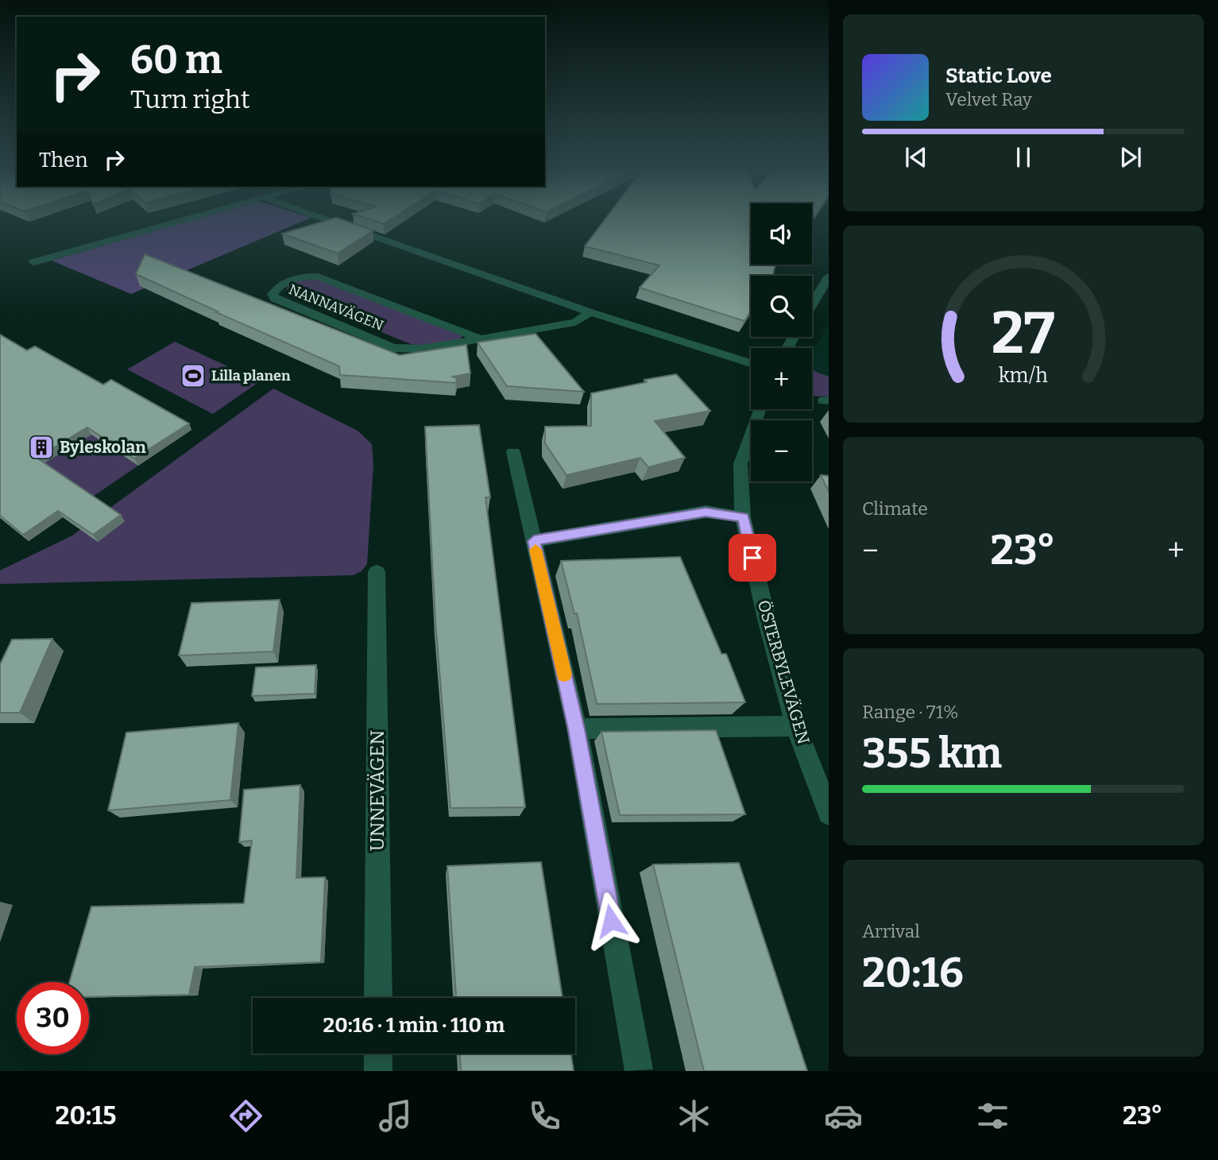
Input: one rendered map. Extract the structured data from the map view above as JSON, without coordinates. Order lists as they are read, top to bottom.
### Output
{
  "streets": {
    "street": ["NANNAVÄGEN", "ÖSTERBYLEVÄGEN", "UNNEVÄGEN"]
  },
  "places": {
    "sports": ["Lilla planen"],
    "building": ["Byleskolan"]
  },
  "page": {
    "turn": ["60 m", "Turn right"],
    "song": ["Static Love", "Velvet Ray"],
    "then": "Then",
    "map_buttons": ["+", "−"],
    "tile": [
      "Climate",
      ["Range · 71%", "355 km"],
      ["Arrival", "20:16"]
    ],
    "heat": ["−", "23°", "+"],
    "limit": "30",
    "trip": "20:16 · 1 min · 110 m",
    "tabs": ["20:15", "23°"],
    "gauge": ["27", "km/h"]
  }
}
